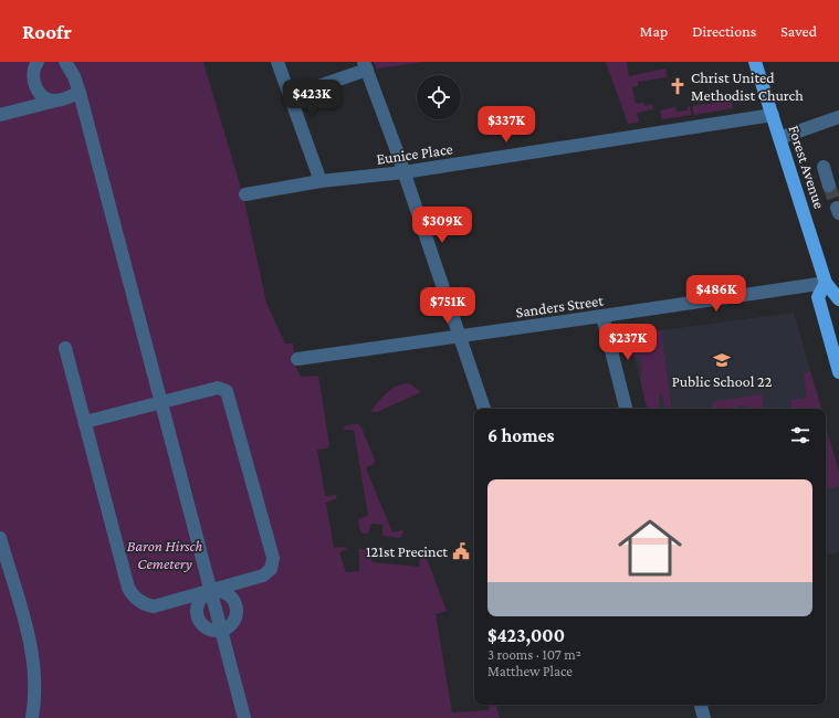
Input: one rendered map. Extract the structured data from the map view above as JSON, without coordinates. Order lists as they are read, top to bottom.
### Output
{
  "streets": {
    "main road": ["Forest Avenue"],
    "street": ["Eunice Place", "Sanders Street"]
  },
  "crossings": [
    ["Eunice Place", "Forest Avenue"],
    ["Forest Avenue", "Sanders Street"]
  ],
  "parks": ["Baron Hirsch Cemetery"],
  "places": {
    "church": ["Christ United Methodist Church"],
    "school or university": ["Public School 22"],
    "public building": ["121st Precinct"]
  },
  "page": {
    "header": "Roofr",
    "nav": ["Map", "Directions", "Saved"],
    "price": [
      "$423K",
      "$337K",
      "$309K",
      "$486K",
      "$751K",
      "$237K"
    ],
    "heading": "6 homes",
    "list": [
      {
        "name": "$423,000",
        "note": "3 rooms · 107 m² · Matthew Place"
      }
    ]
  }
}
